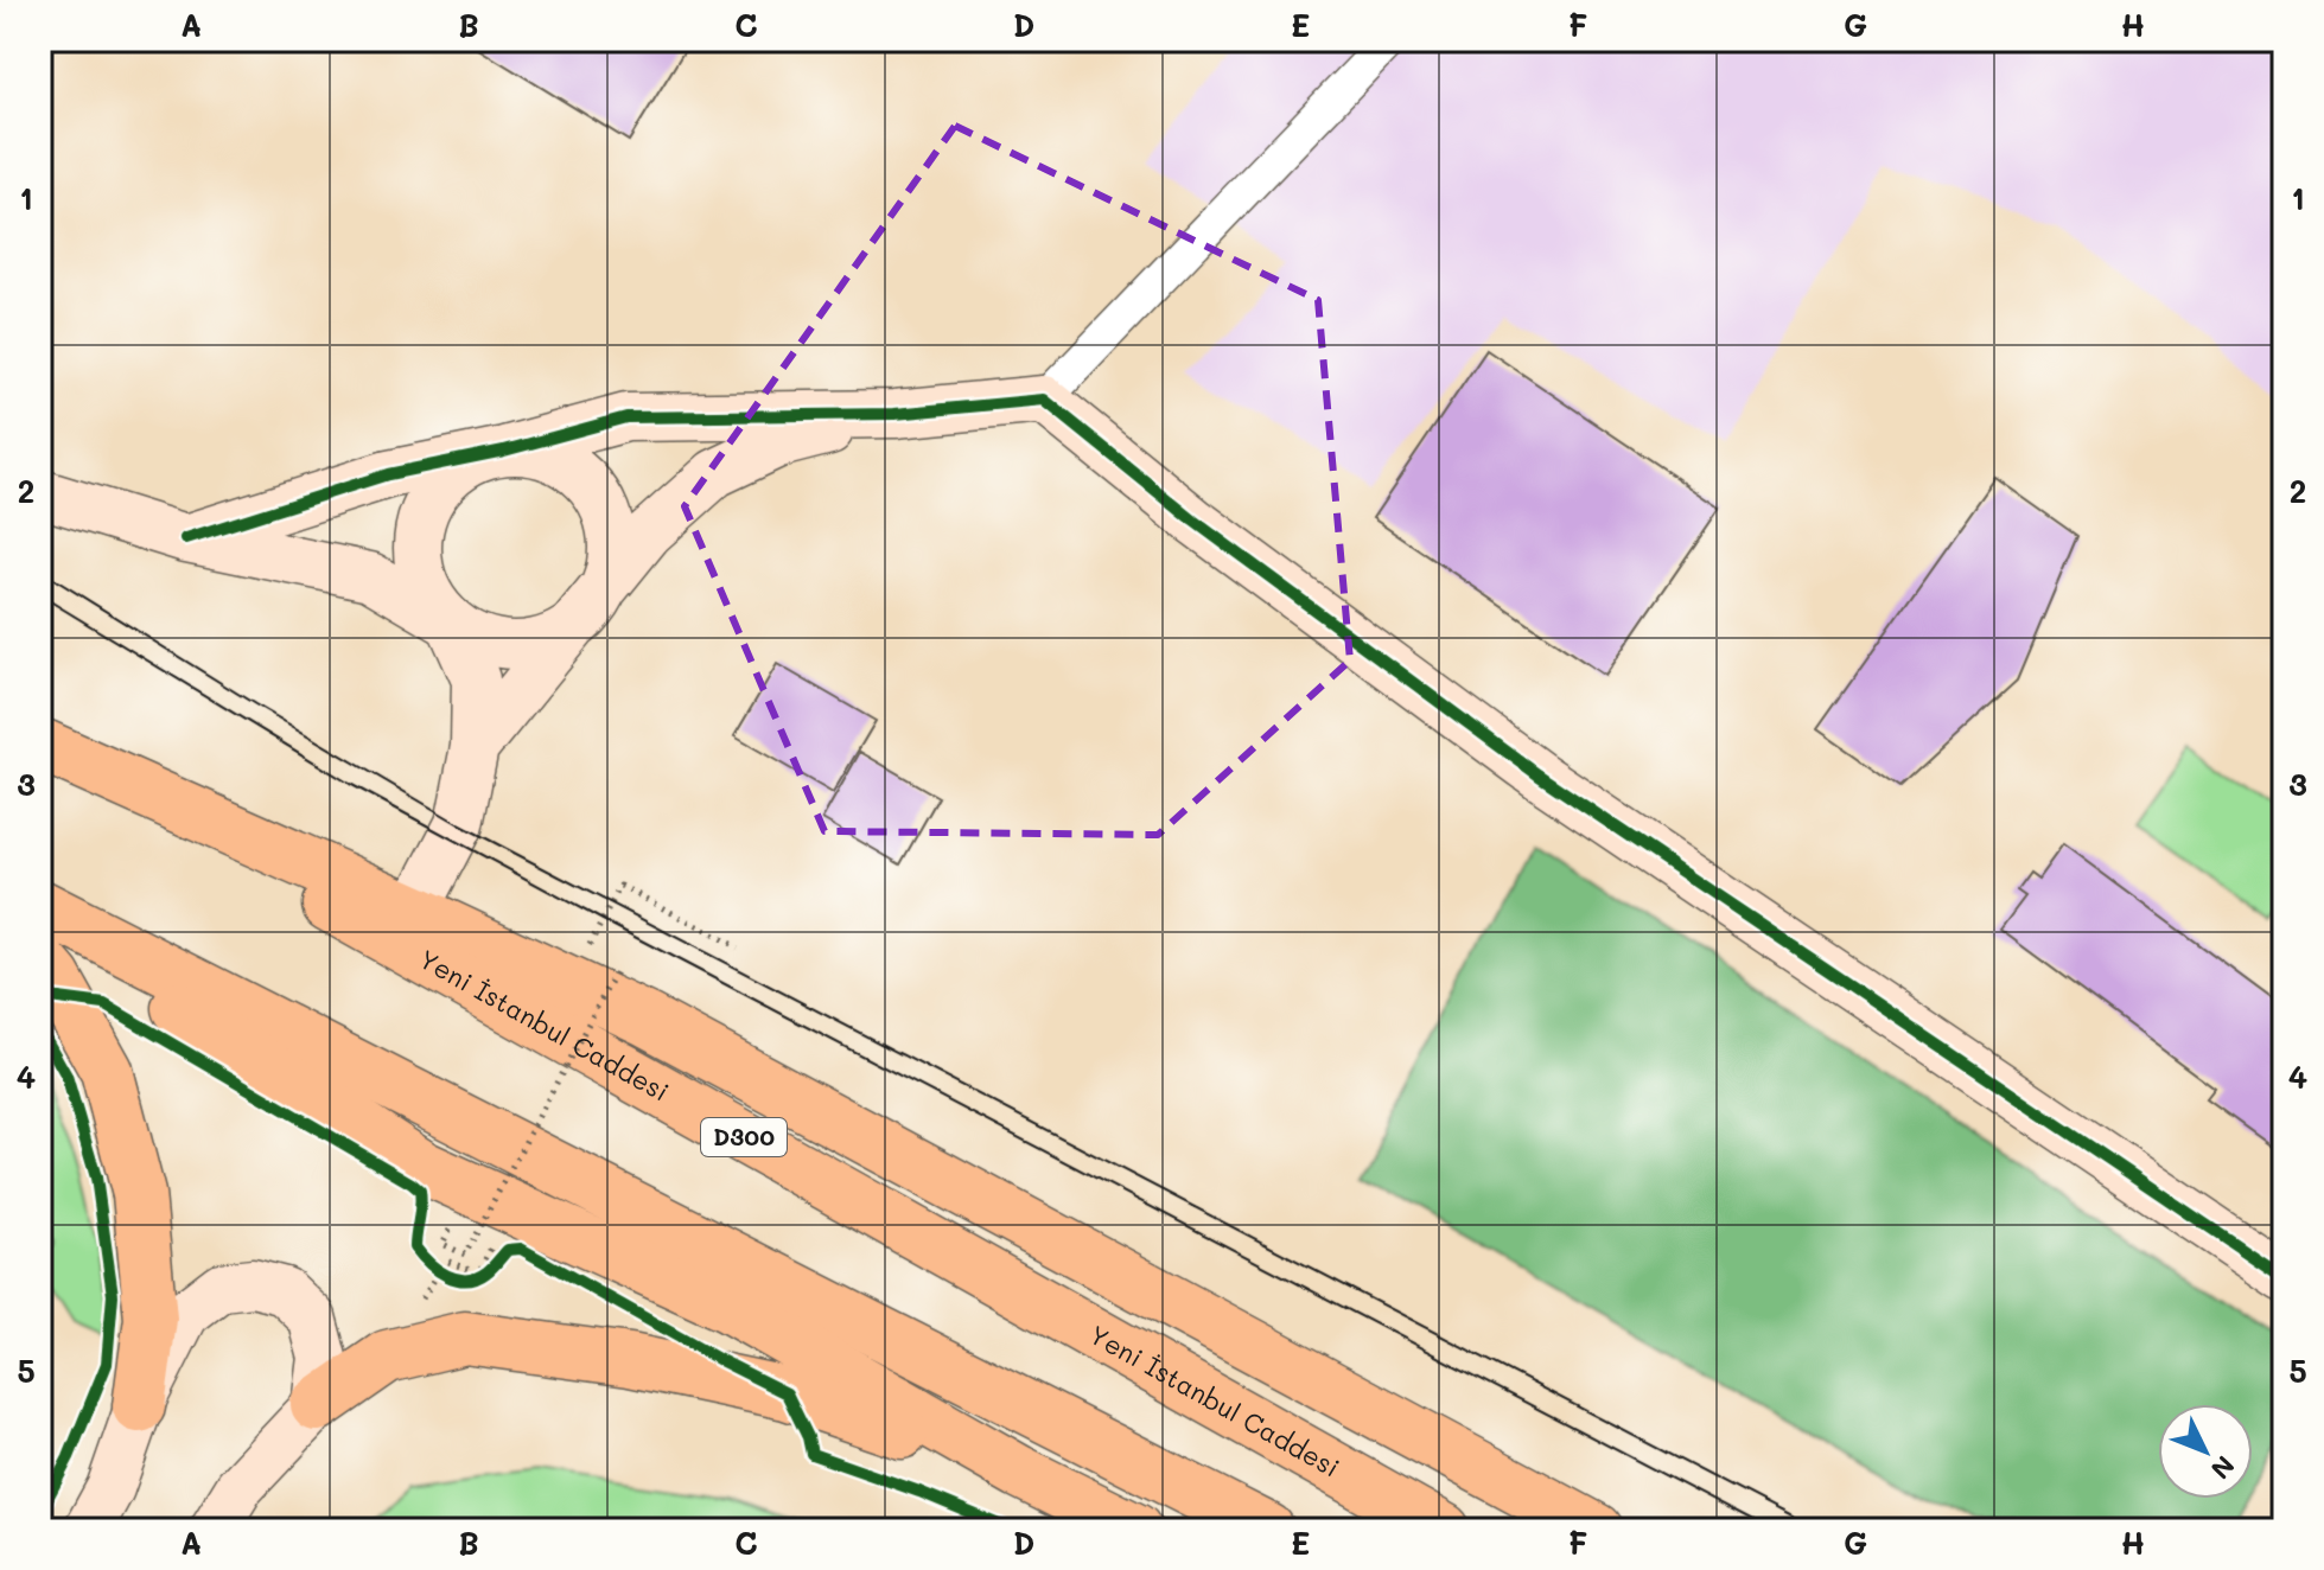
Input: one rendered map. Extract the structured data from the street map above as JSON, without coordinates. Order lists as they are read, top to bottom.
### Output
{
  "streets": {
    "highway": ["Yeni İstanbul Caddesi", "D300"]
  },
  "north": "bottom right",
  "grid": {
    "columns": [
      "A",
      "B",
      "C",
      "D",
      "E",
      "F",
      "G",
      "H"
    ],
    "rows": [
      "1",
      "2",
      "3",
      "4",
      "5"
    ]
  }
}
